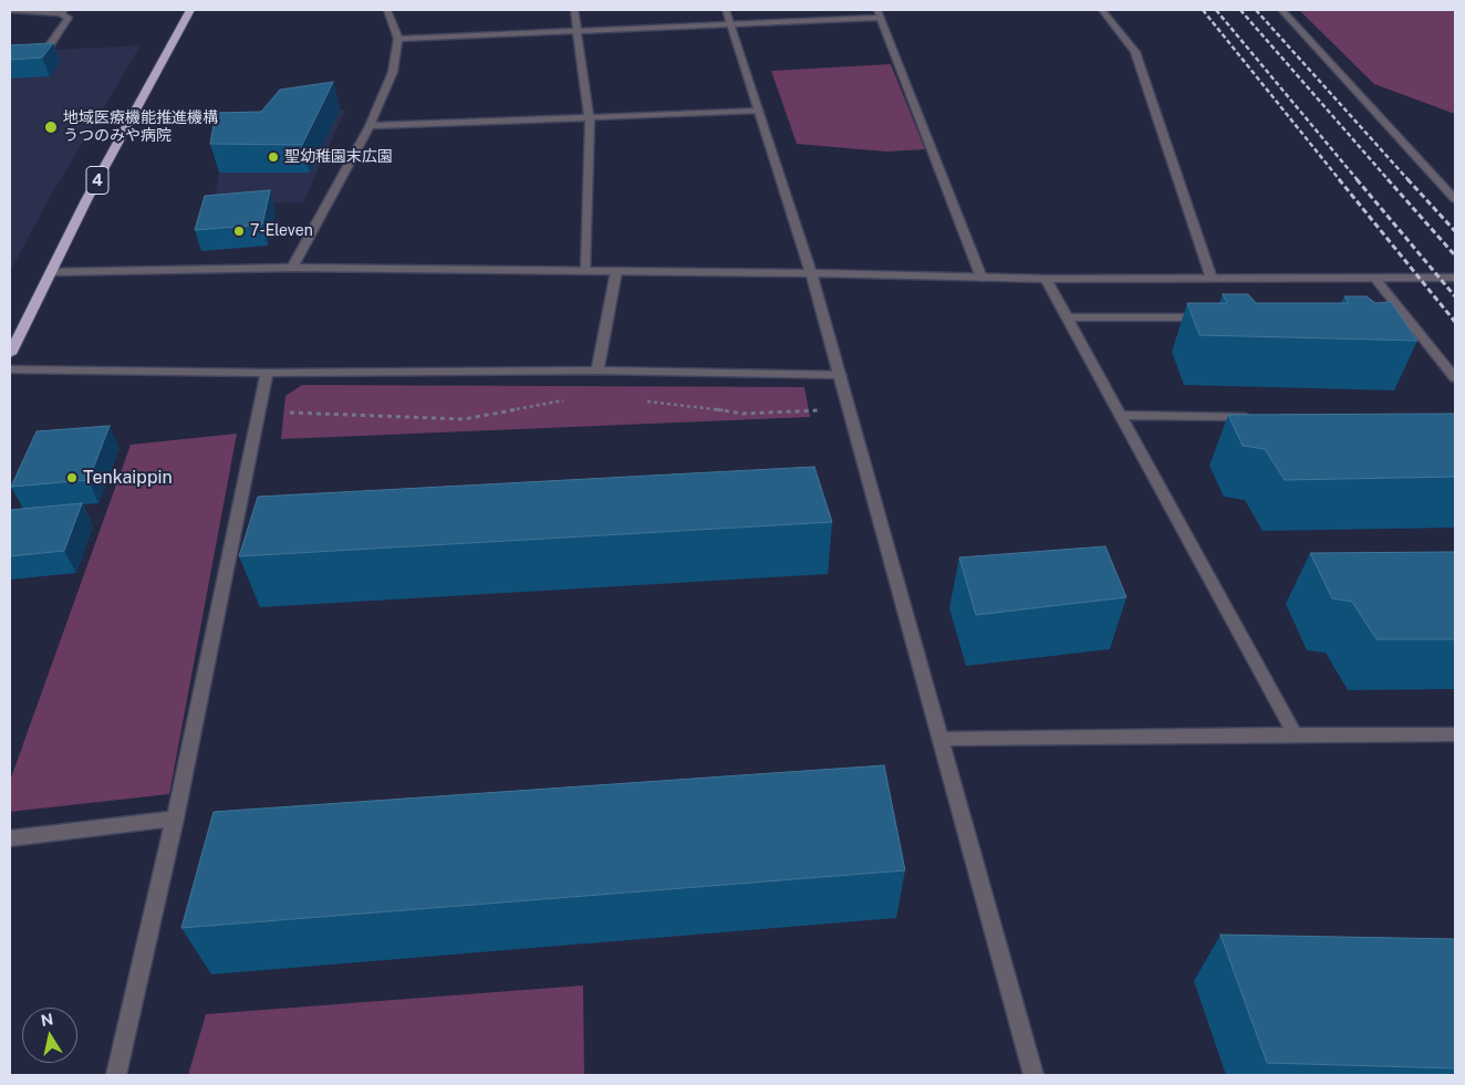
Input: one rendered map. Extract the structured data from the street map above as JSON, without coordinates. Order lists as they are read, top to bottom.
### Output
{
  "streets": {
    "highway": ["4"]
  },
  "places": [
    "地域医療機能推進機構 うつのみや病院",
    "聖幼稚園末広園",
    "7-Eleven",
    "Tenkaippin"
  ],
  "north": "top"
}
